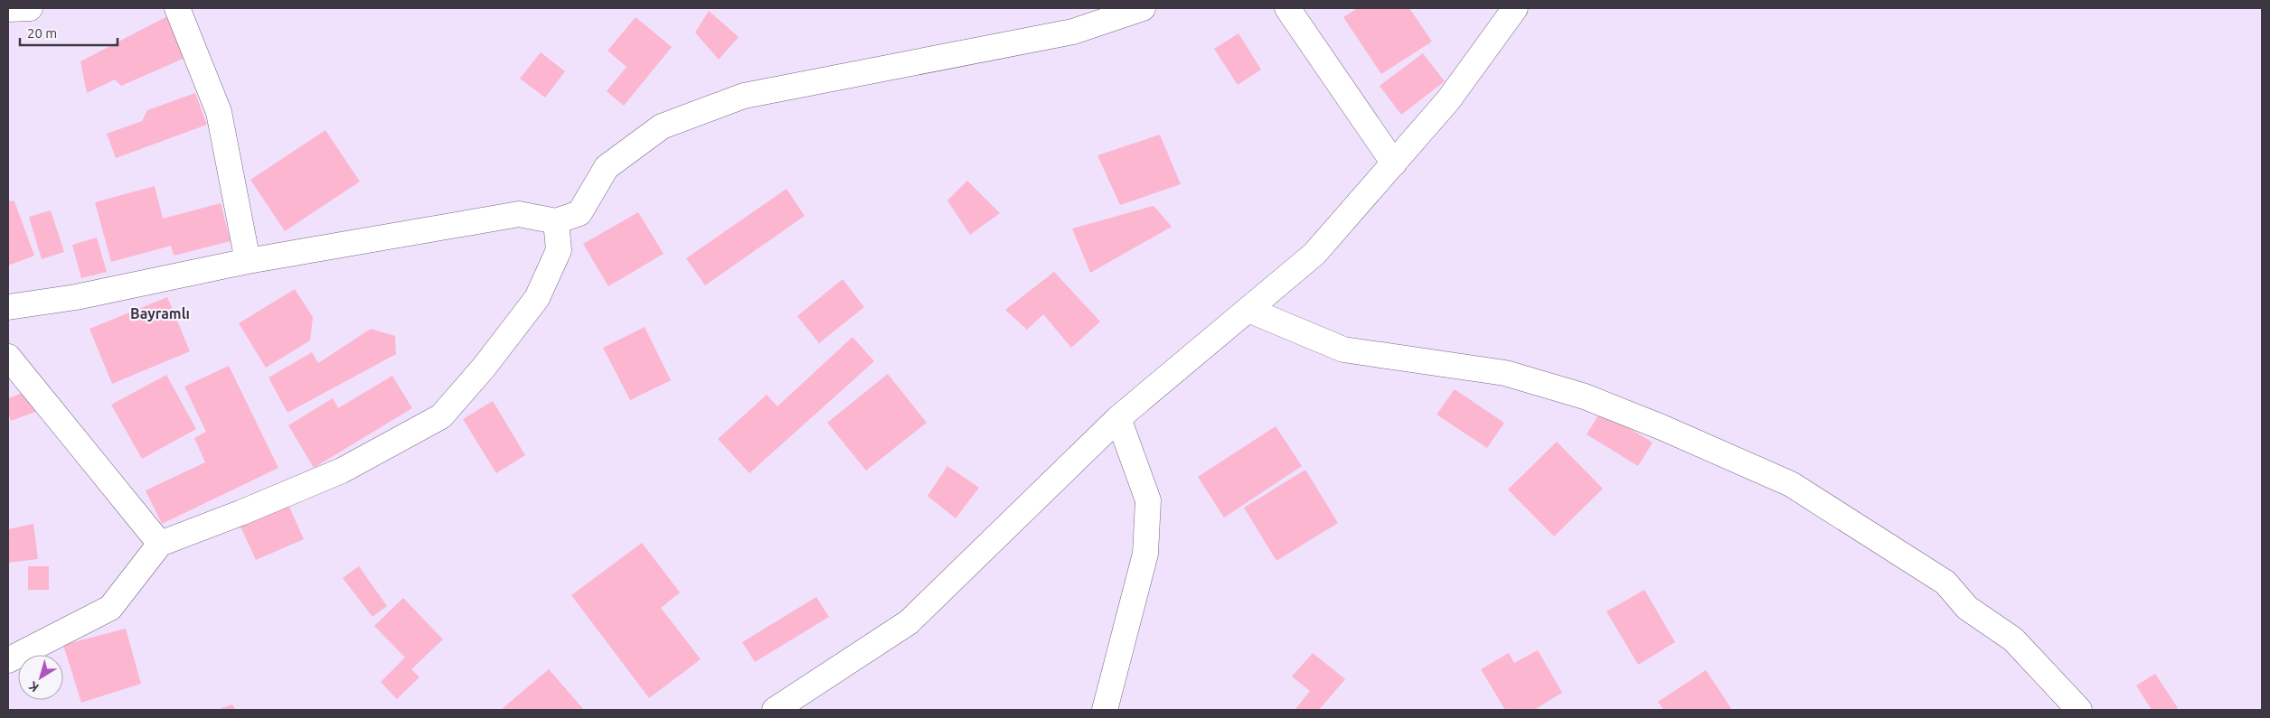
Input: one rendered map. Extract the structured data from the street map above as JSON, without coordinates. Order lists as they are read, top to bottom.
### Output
{
  "districts": ["Bayramlı"],
  "scale_bar": "20 m",
  "north": "bottom left"
}
